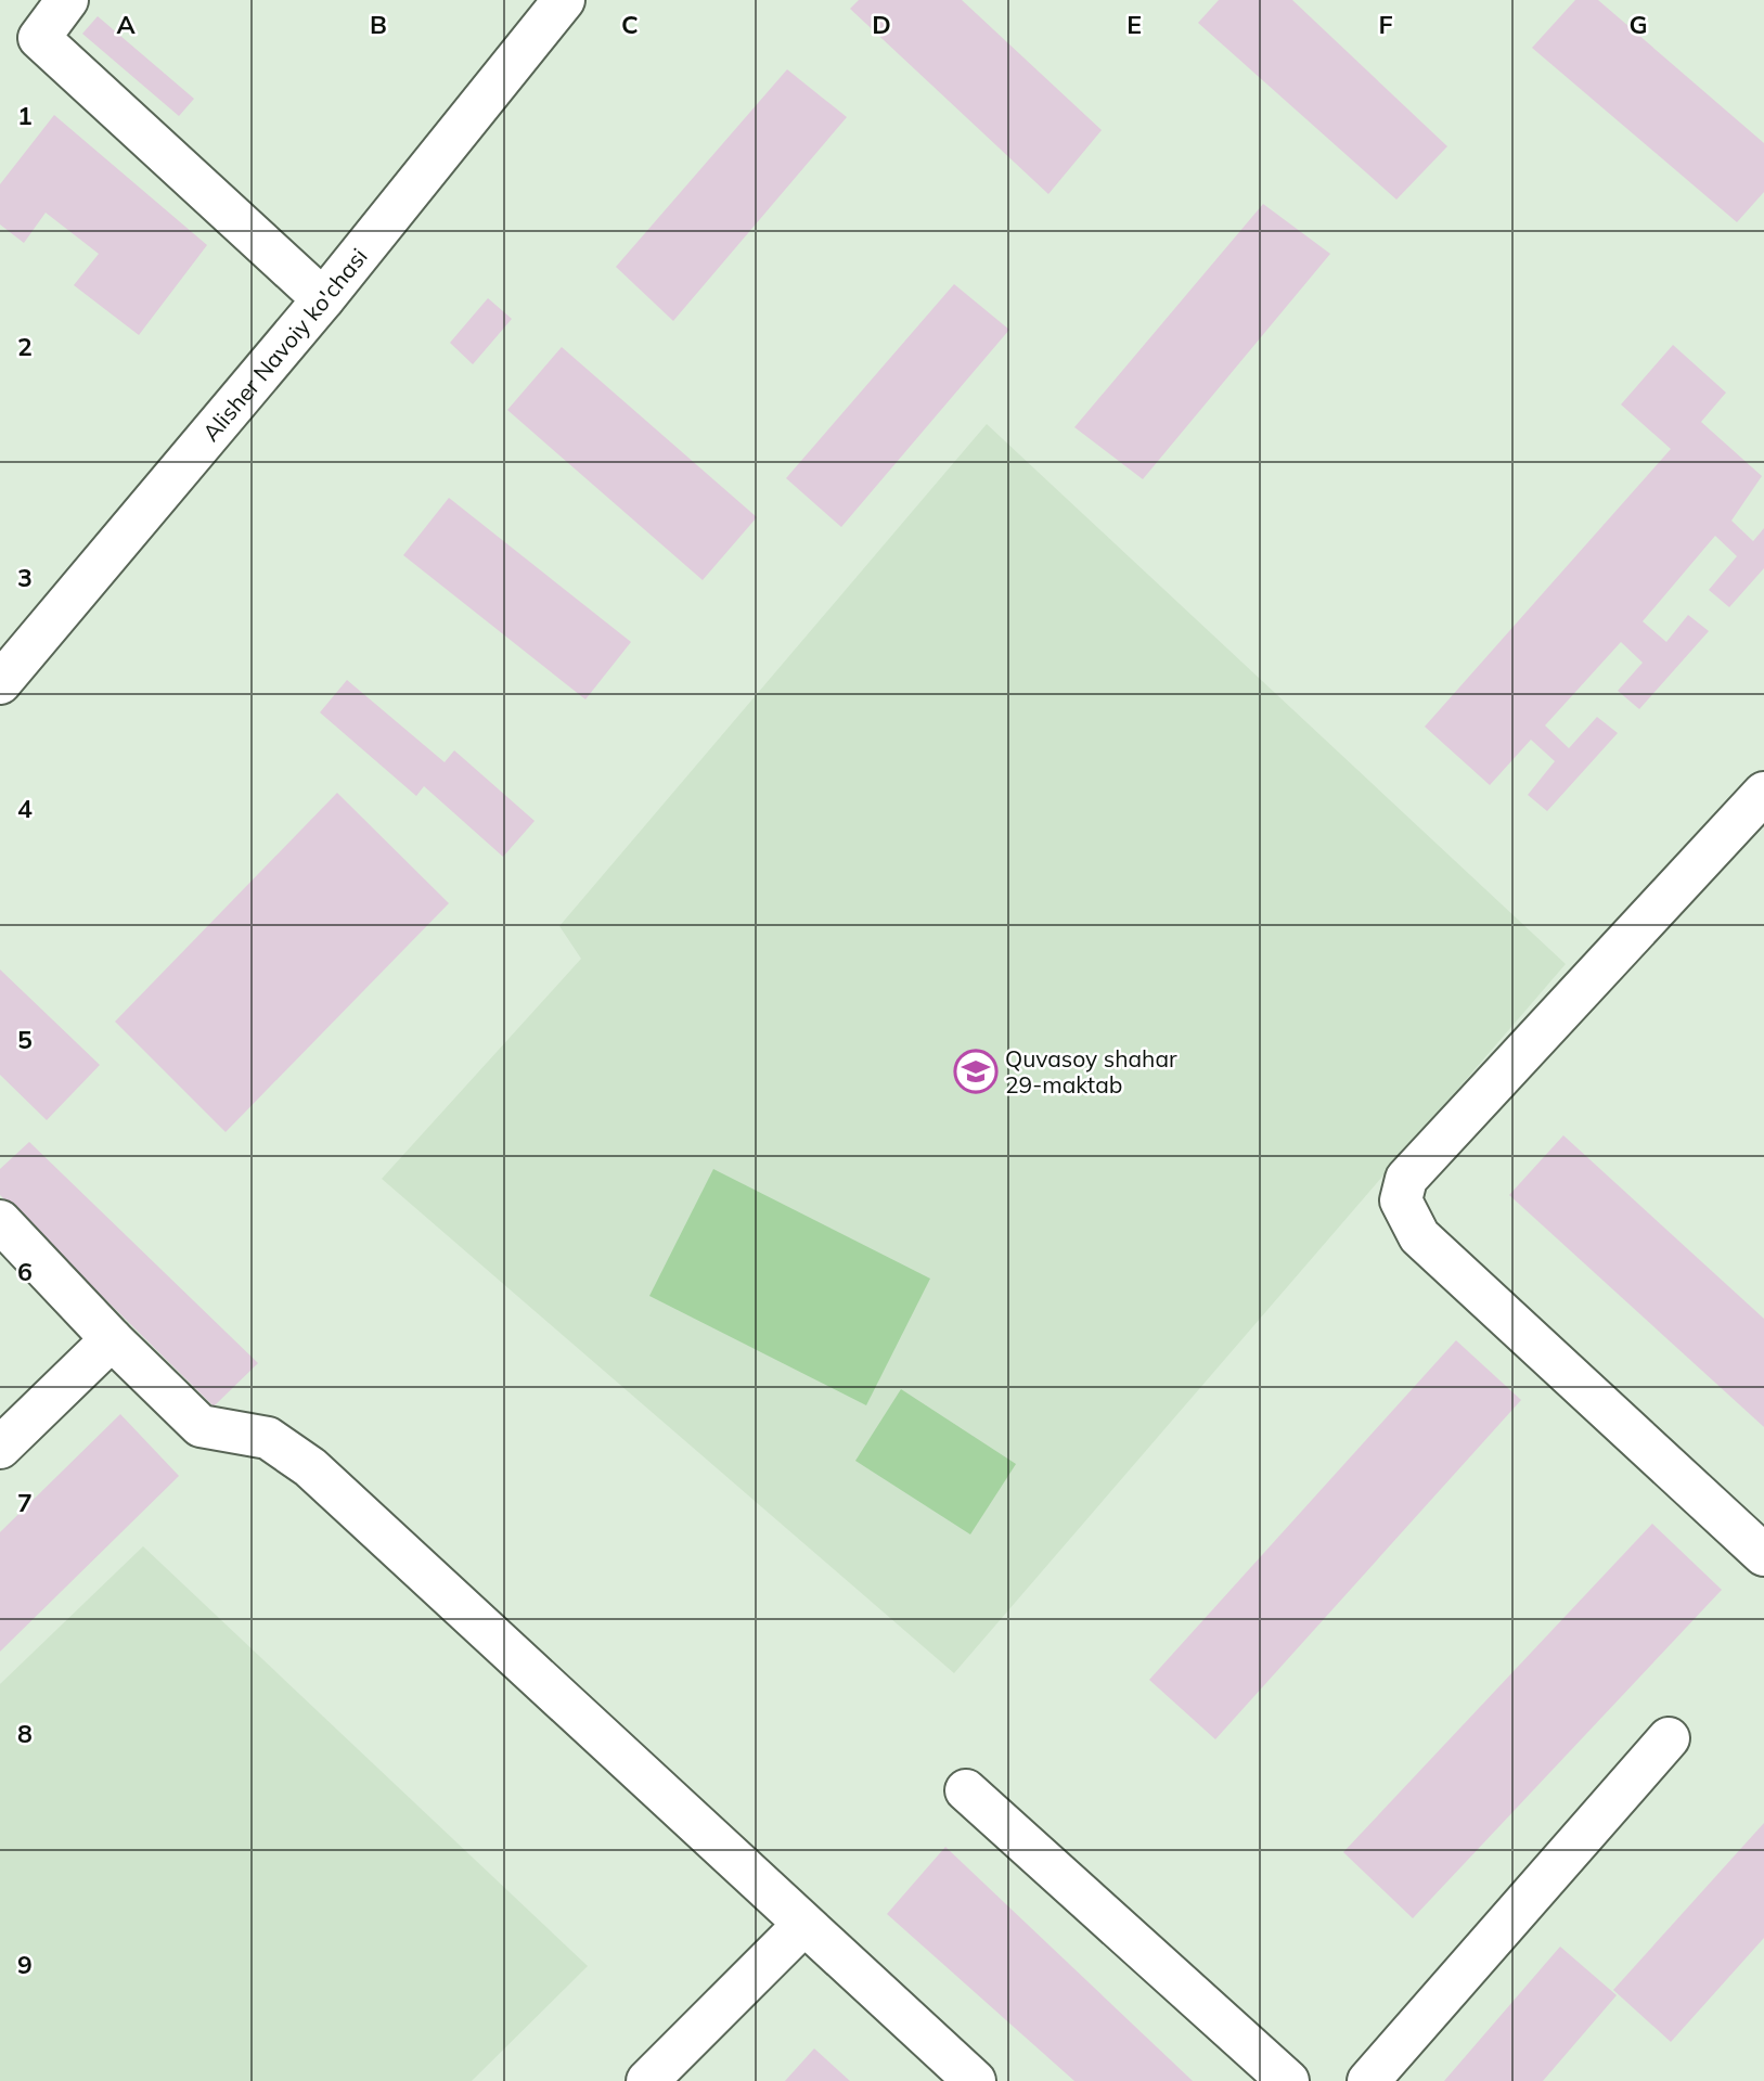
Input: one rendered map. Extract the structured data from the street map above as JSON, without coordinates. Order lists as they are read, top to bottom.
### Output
{
  "streets": {
    "street": ["Alisher Navoiy ko'chasi"]
  },
  "places": {
    "school or university": ["Quvasoy shahar 29-maktab"]
  },
  "grid": {
    "columns": [
      "A",
      "B",
      "C",
      "D",
      "E",
      "F",
      "G"
    ],
    "rows": [
      "1",
      "2",
      "3",
      "4",
      "5",
      "6",
      "7",
      "8",
      "9"
    ]
  }
}
